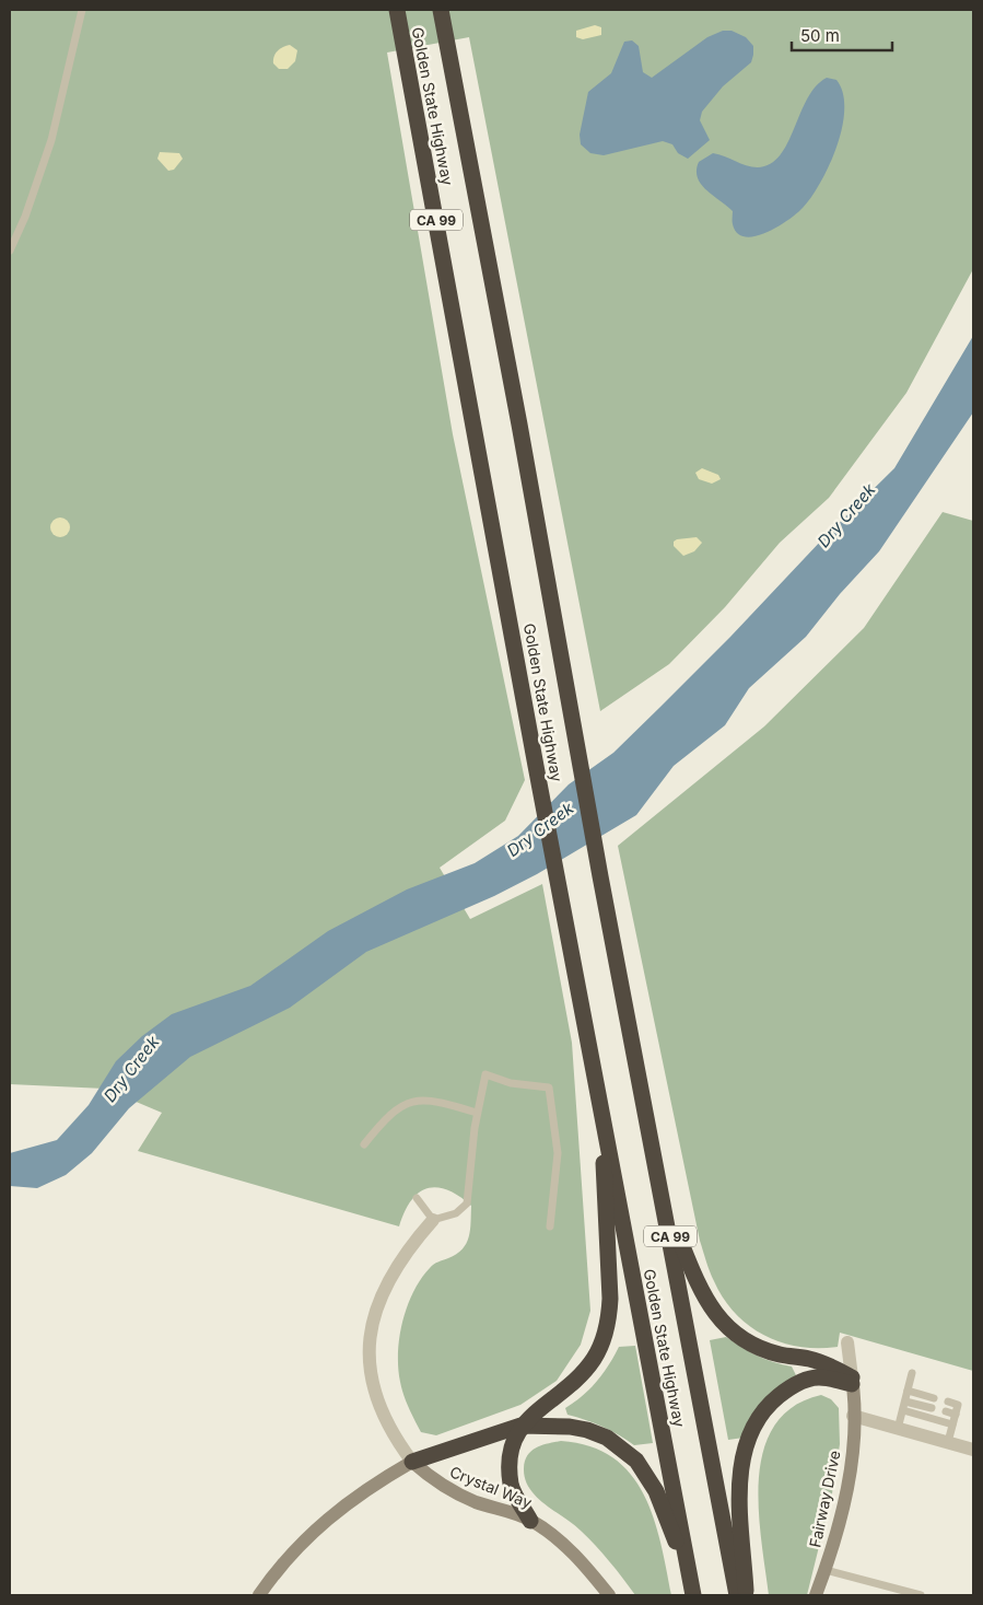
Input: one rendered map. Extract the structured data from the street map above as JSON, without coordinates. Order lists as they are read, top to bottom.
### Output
{
  "streets": {
    "highway": ["Golden State Highway", "CA 99"],
    "street": ["Crystal Way", "Fairway Drive"]
  },
  "water": ["Dry Creek"],
  "scale_bar": "50 m"
}
